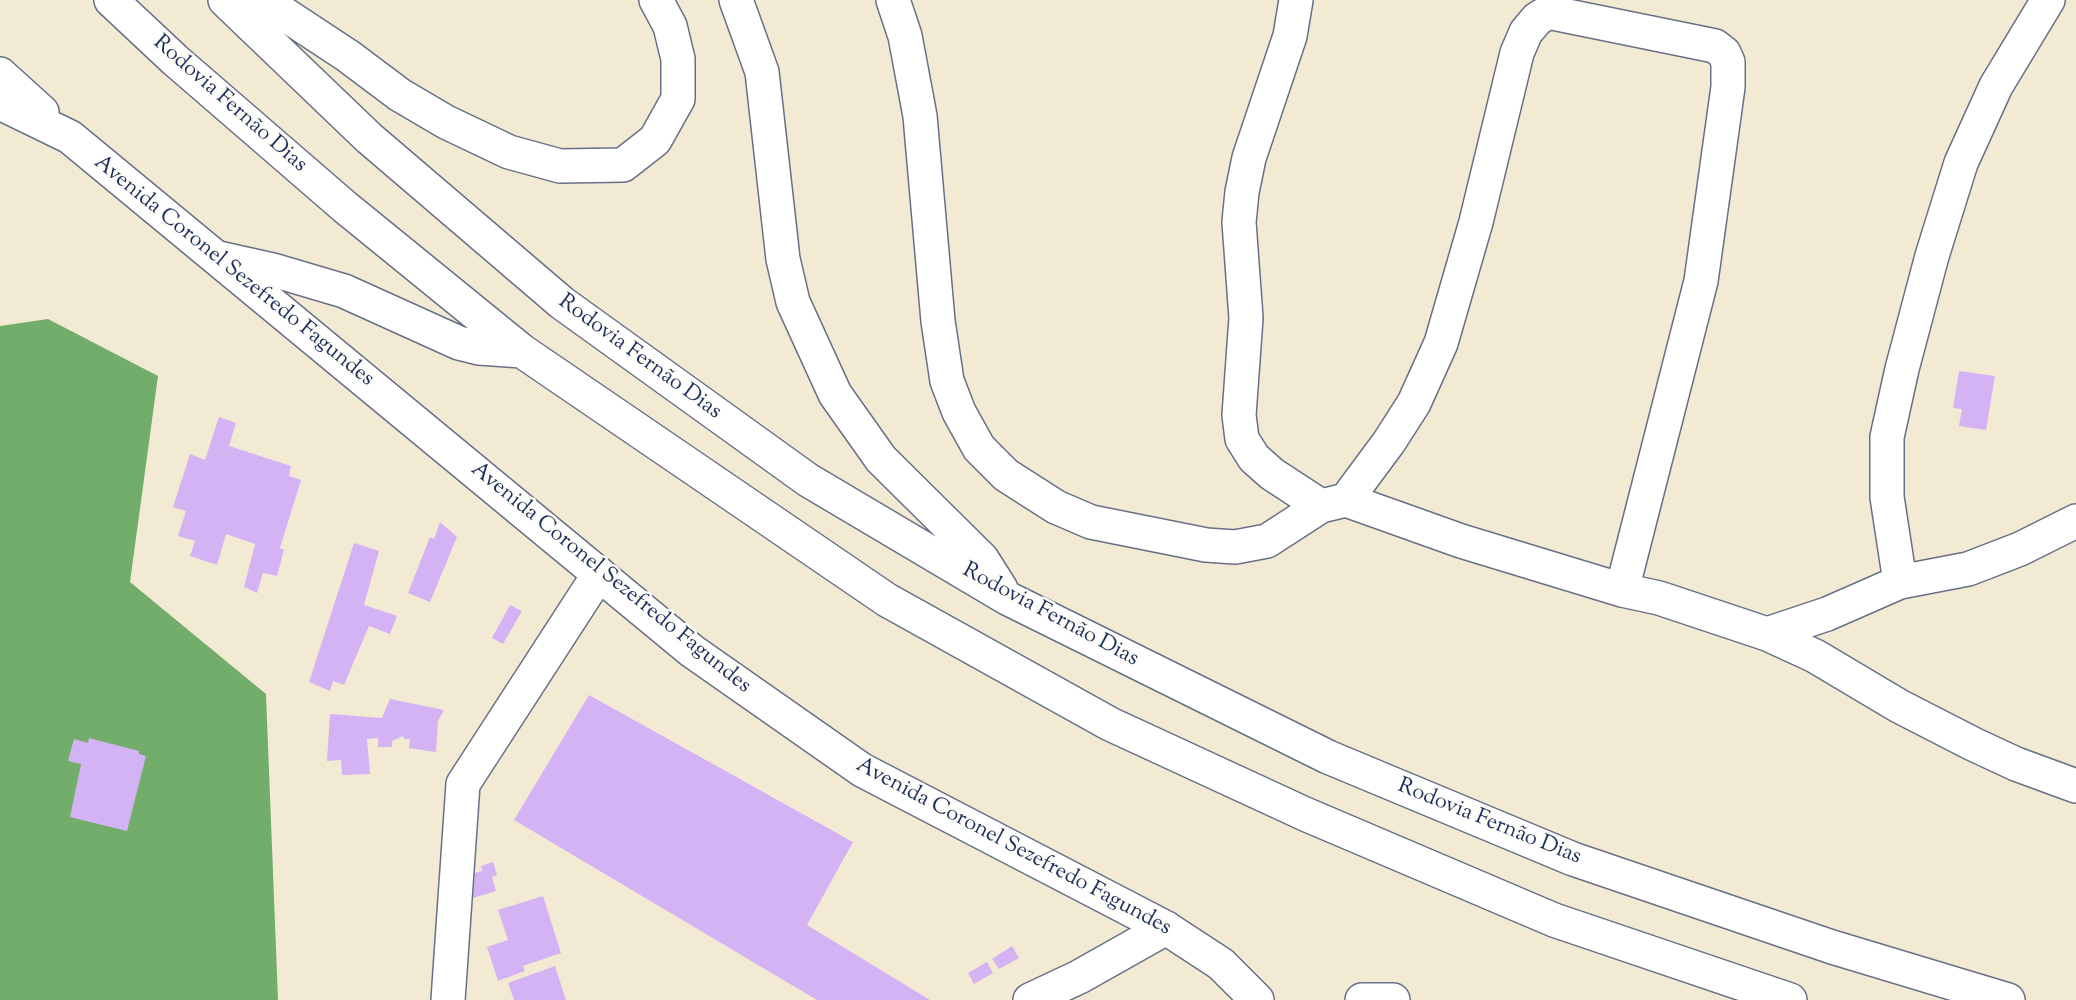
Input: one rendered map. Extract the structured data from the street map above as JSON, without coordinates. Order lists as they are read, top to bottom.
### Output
{
  "streets": {
    "main road": ["Rodovia Fernão Dias", "Avenida Coronel Sezefredo Fagundes"]
  }
}
